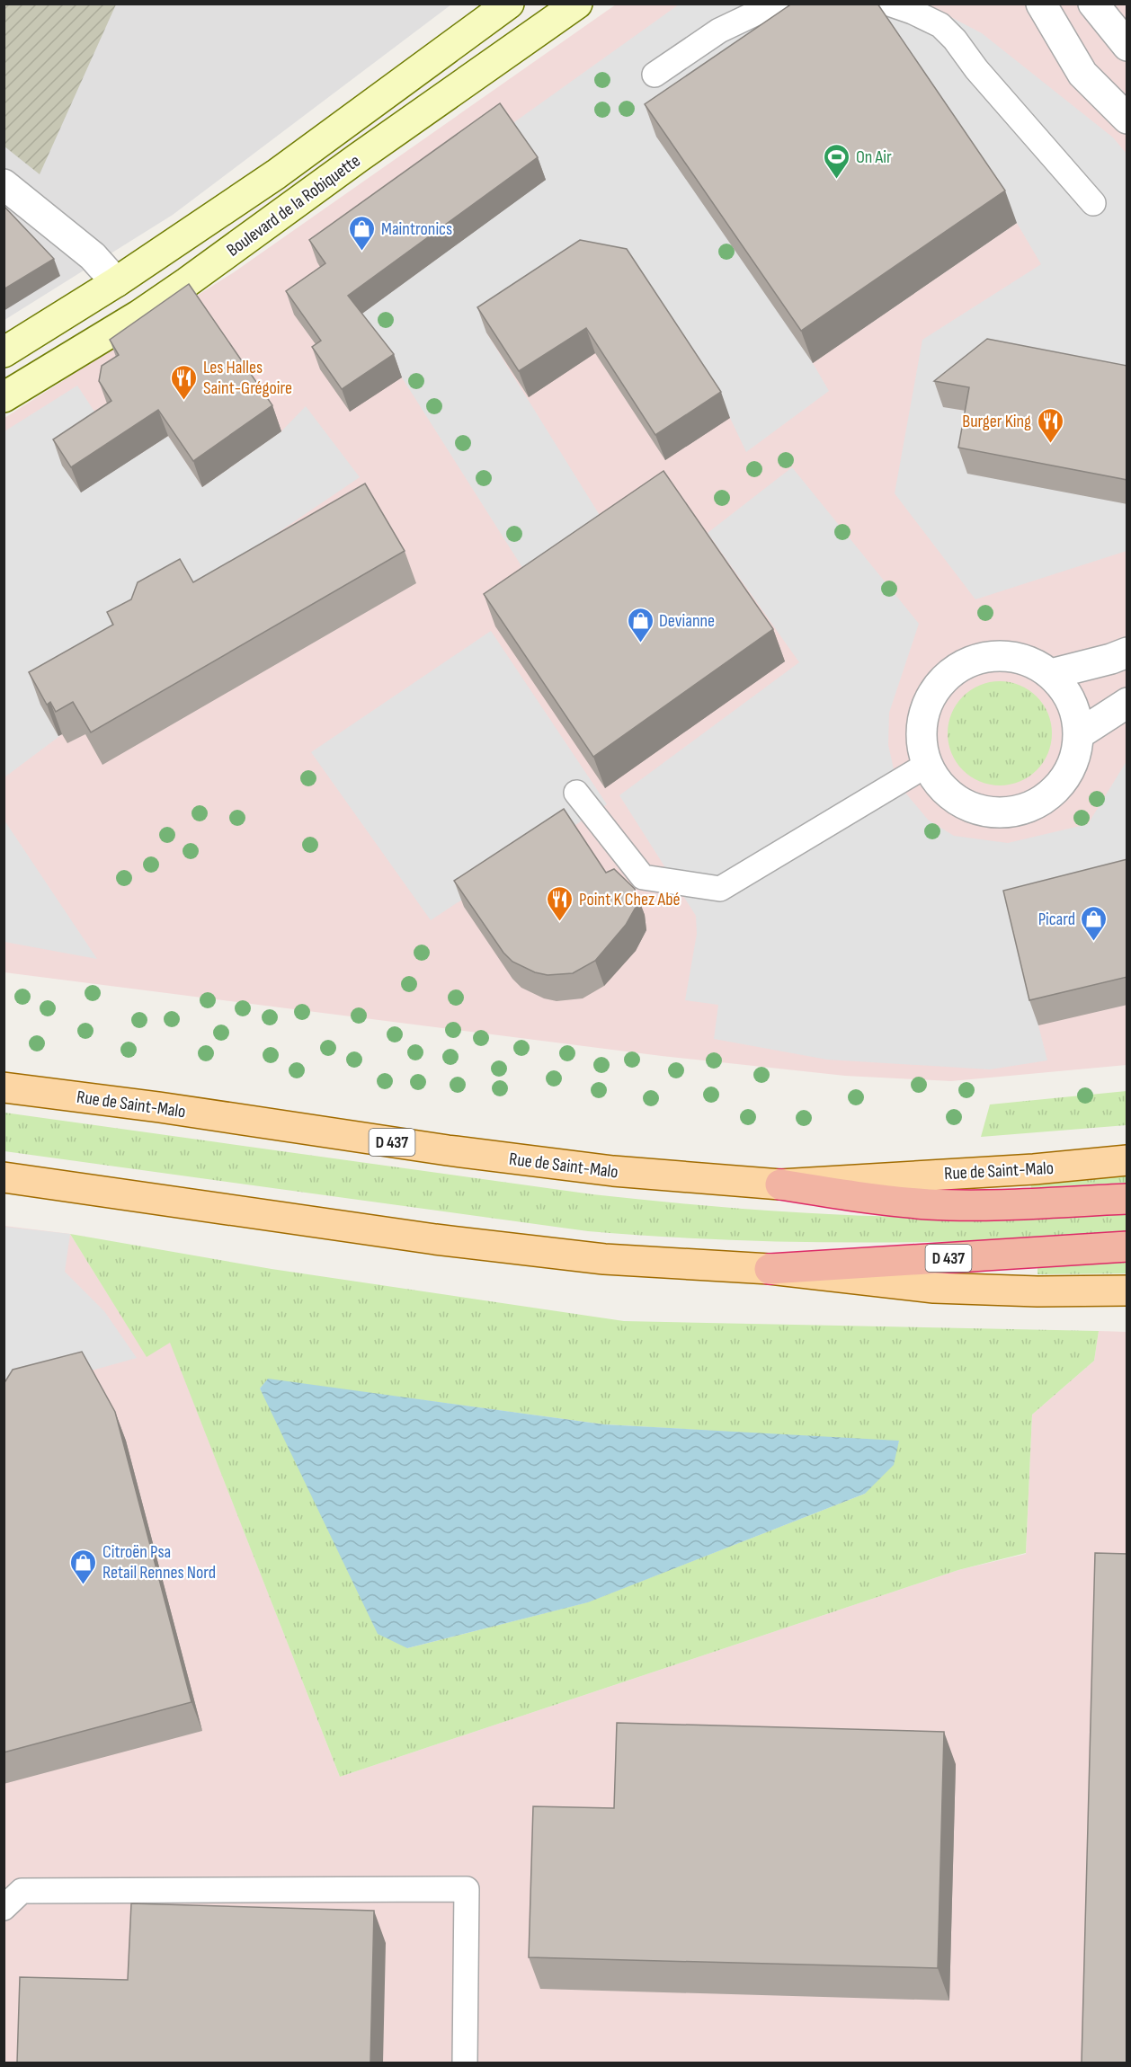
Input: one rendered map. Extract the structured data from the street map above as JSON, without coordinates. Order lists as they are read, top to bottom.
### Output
{
  "streets": {
    "highway": ["D 437"],
    "main road": ["Boulevard de la Robiquette", "Rue de Saint-Malo"]
  },
  "crossings": [
    ["Rue de Saint-Malo", "D 437"]
  ],
  "places": {
    "sports": ["On Air"],
    "shop": [
      "Maintronics",
      "Devianne",
      "Picard",
      "Citroën Psa Retail Rennes Nord"
    ],
    "restaurant": ["Les Halles Saint-Grégoire", "Burger King", "Point K Chez Abé"]
  }
}
